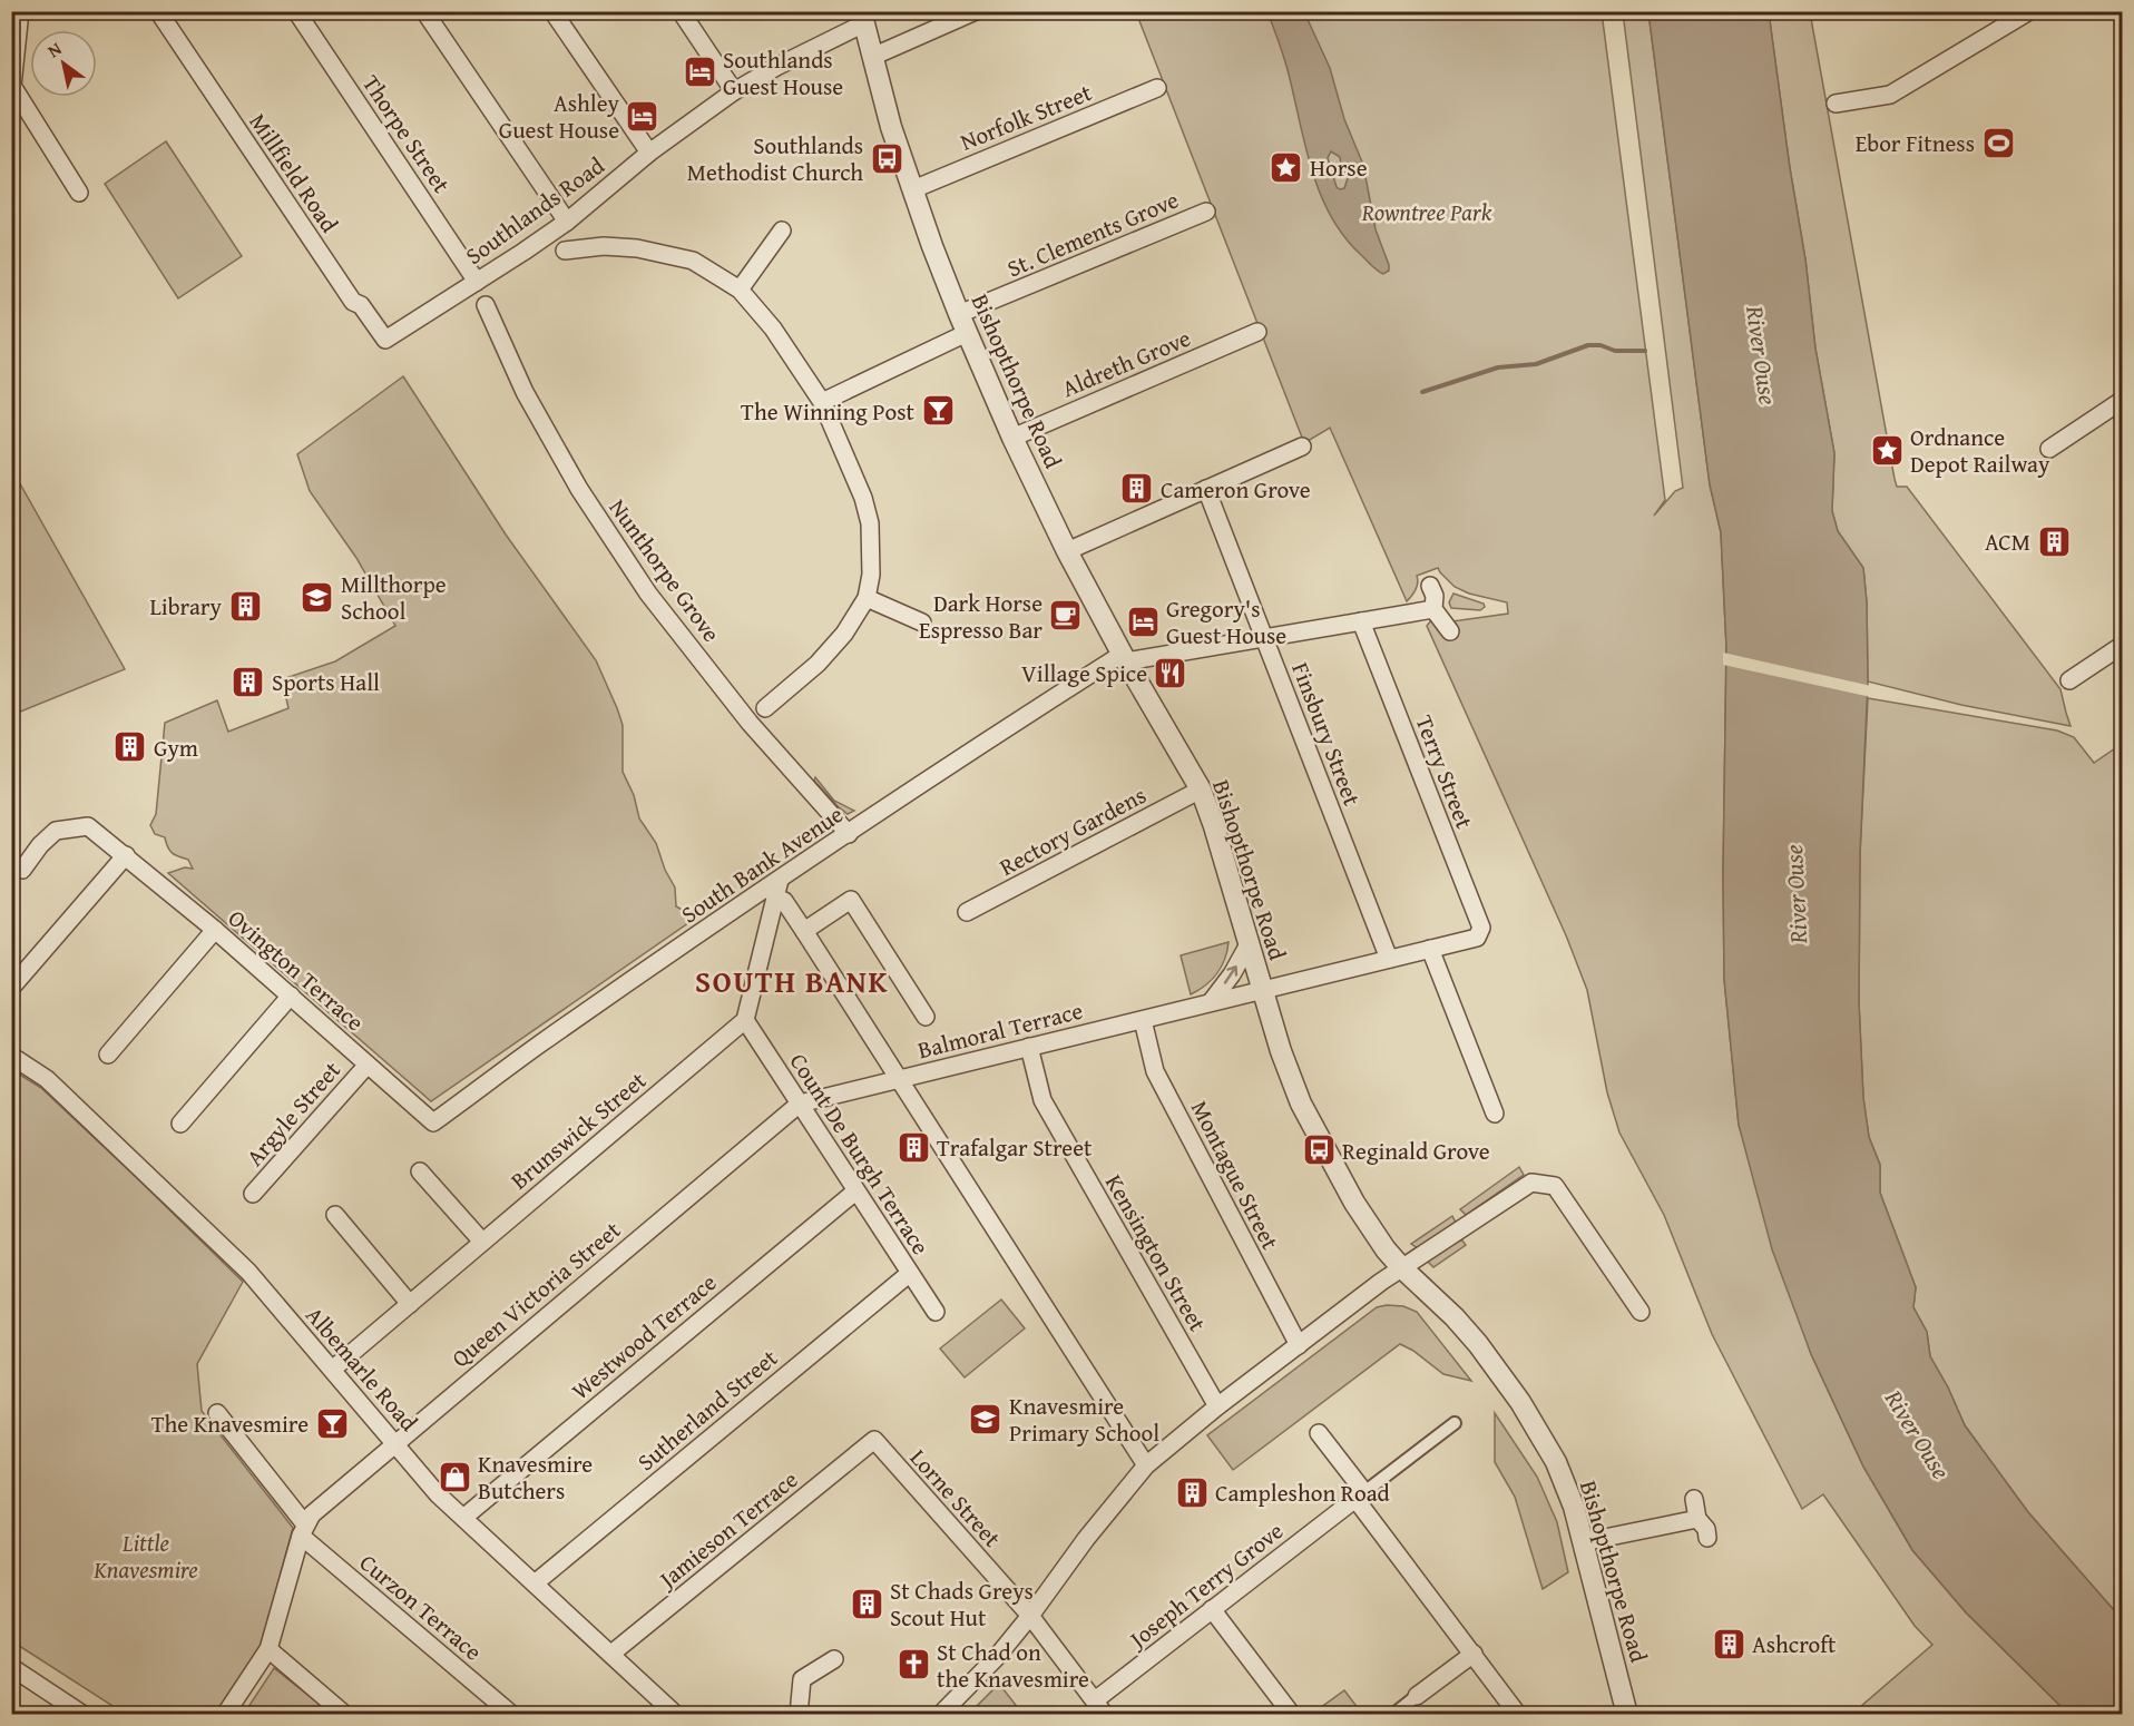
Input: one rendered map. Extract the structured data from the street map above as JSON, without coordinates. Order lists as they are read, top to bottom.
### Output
{
  "streets": {
    "street": [
      "Norfolk Street",
      "Thorpe Street",
      "Millfield Road",
      "Southlands Road",
      "St. Clements Grove",
      "Aldreth Grove",
      "Bishopthorpe Road",
      "Nunthorpe Grove",
      "Finsbury Street",
      "Terry Street",
      "Rectory Gardens",
      "South Bank Avenue",
      "Ovington Terrace",
      "Balmoral Terrace",
      "Argyle Street",
      "Brunswick Street",
      "Count De Burgh Terrace",
      "Montague Street",
      "Kensington Street",
      "Queen Victoria Street",
      "Westwood Terrace",
      "Albemarle Road",
      "Sutherland Street",
      "Lorne Street",
      "Jamieson Terrace",
      "Joseph Terry Grove",
      "Curzon Terrace"
    ]
  },
  "crossings": [
    ["Norfolk Street", "Bishopthorpe Road"],
    ["Thorpe Street", "Southlands Road"],
    ["Millfield Road", "Southlands Road"],
    ["Southlands Road", "Bishopthorpe Road"],
    ["St. Clements Grove", "Bishopthorpe Road"],
    ["Aldreth Grove", "Bishopthorpe Road"],
    ["Bishopthorpe Road", "Rectory Gardens"],
    ["Bishopthorpe Road", "South Bank Avenue"],
    ["Bishopthorpe Road", "Balmoral Terrace"],
    ["Nunthorpe Grove", "South Bank Avenue"],
    ["Finsbury Street", "Balmoral Terrace"],
    ["Terry Street", "Balmoral Terrace"],
    ["South Bank Avenue", "Ovington Terrace"],
    ["Ovington Terrace", "Argyle Street"],
    ["Balmoral Terrace", "Count De Burgh Terrace"],
    ["Balmoral Terrace", "Montague Street"],
    ["Balmoral Terrace", "Kensington Street"],
    ["Balmoral Terrace", "Queen Victoria Street"],
    ["Brunswick Street", "Count De Burgh Terrace"],
    ["Brunswick Street", "Albemarle Road"],
    ["Count De Burgh Terrace", "Queen Victoria Street"],
    ["Count De Burgh Terrace", "Westwood Terrace"],
    ["Count De Burgh Terrace", "Sutherland Street"],
    ["Queen Victoria Street", "Albemarle Road"],
    ["Queen Victoria Street", "Curzon Terrace"],
    ["Westwood Terrace", "Albemarle Road"],
    ["Albemarle Road", "Sutherland Street"],
    ["Albemarle Road", "Jamieson Terrace"],
    ["Lorne Street", "Jamieson Terrace"],
    ["Lorne Street", "Joseph Terry Grove"]
  ],
  "districts": ["SOUTH BANK"],
  "water": ["River Ouse"],
  "parks": ["Rowntree Park", "Little Knavesmire"],
  "places": {
    "hotel": ["Southlands Guest House", "Ashley Guest House", "Gregory's Guest House"],
    "sports": ["Ebor Fitness"],
    "bus stop": ["Southlands Methodist Church", "Reginald Grove"],
    "place": ["Horse", "Ordnance Depot Railway"],
    "bar": ["The Winning Post", "The Knavesmire"],
    "building": [
      "Cameron Grove",
      "ACM",
      "Library",
      "Sports Hall",
      "Gym",
      "Trafalgar Street",
      "Campleshon Road",
      "St Chads Greys Scout Hut",
      "Ashcroft"
    ],
    "school or university": ["Millthorpe School", "Knavesmire Primary School"],
    "cafe": ["Dark Horse Espresso Bar"],
    "restaurant": ["Village Spice"],
    "shop": ["Knavesmire Butchers"],
    "church": ["St Chad on the Knavesmire"]
  },
  "north": "top left"
}
